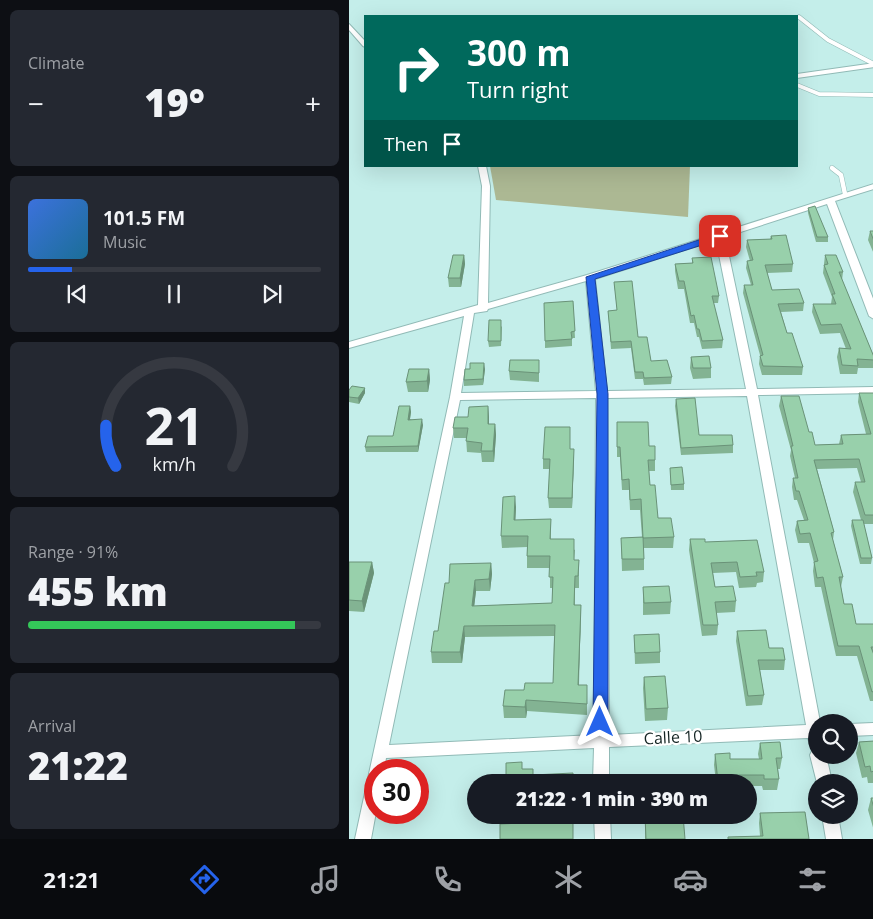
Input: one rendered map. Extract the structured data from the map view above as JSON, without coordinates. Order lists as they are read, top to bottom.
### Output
{
  "streets": {
    "street": ["Calle 10"]
  },
  "page": {
    "tile": [
      "Climate",
      ["Range · 91%", "455 km"],
      ["Arrival", "21:22"]
    ],
    "turn": ["300 m", "Turn right"],
    "heat": ["−", "19°", "+"],
    "then": "Then",
    "song": ["101.5 FM", "Music"],
    "limit": "30",
    "trip": "21:22 · 1 min · 390 m",
    "tabs": "21:21",
    "gauge": ["21", "km/h"]
  }
}
